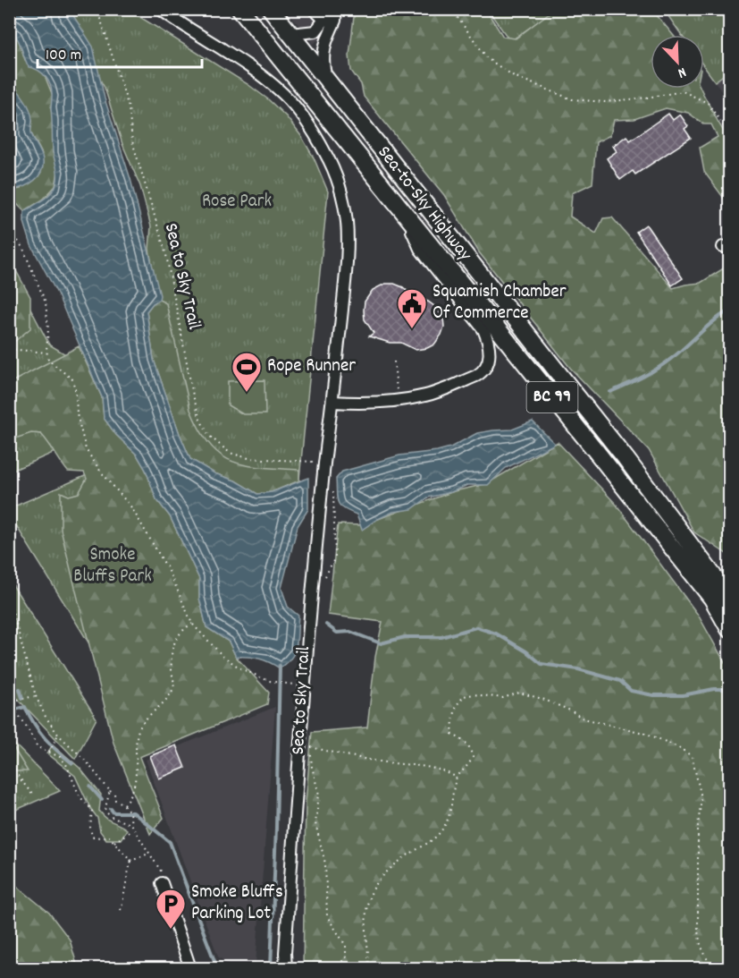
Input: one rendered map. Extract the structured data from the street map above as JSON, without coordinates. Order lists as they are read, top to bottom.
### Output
{
  "streets": {
    "highway": ["Sea-to-Sky Highway", "BC 99"],
    "path": ["Sea to Sky Trail"]
  },
  "parks": ["Rose Park", "Smoke Bluffs Park"],
  "places": {
    "public building": ["Squamish Chamber Of Commerce"],
    "sports": ["Rope Runner"],
    "parking": ["Smoke Bluffs Parking Lot"]
  },
  "scale_bar": "100 m",
  "north": "bottom right"
}
